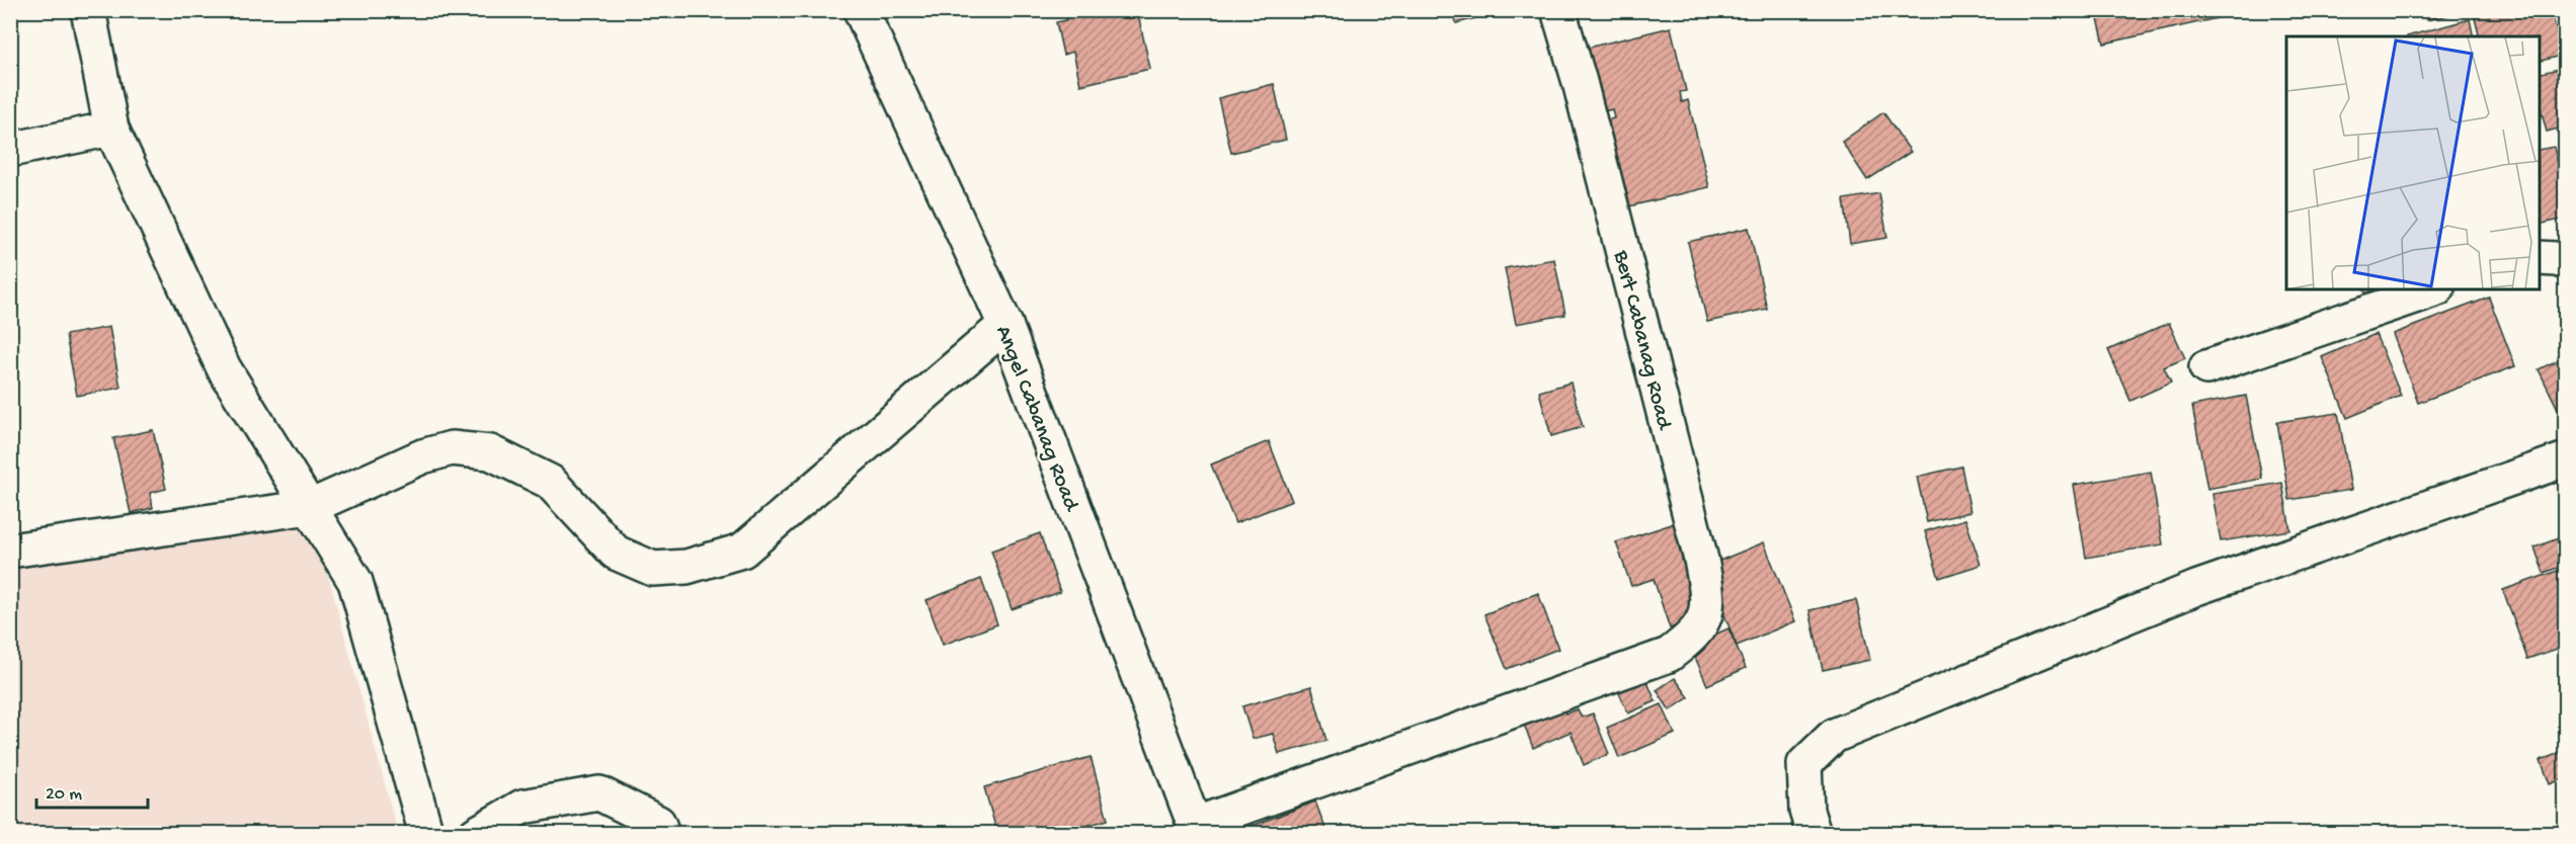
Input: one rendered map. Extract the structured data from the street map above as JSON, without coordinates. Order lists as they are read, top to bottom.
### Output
{
  "streets": {
    "street": ["Bert Cabanag Road", "Angel Cabanag Road"]
  },
  "crossings": [
    ["Bert Cabanag Road", "Angel Cabanag Road"]
  ],
  "scale_bar": "20 m"
}
